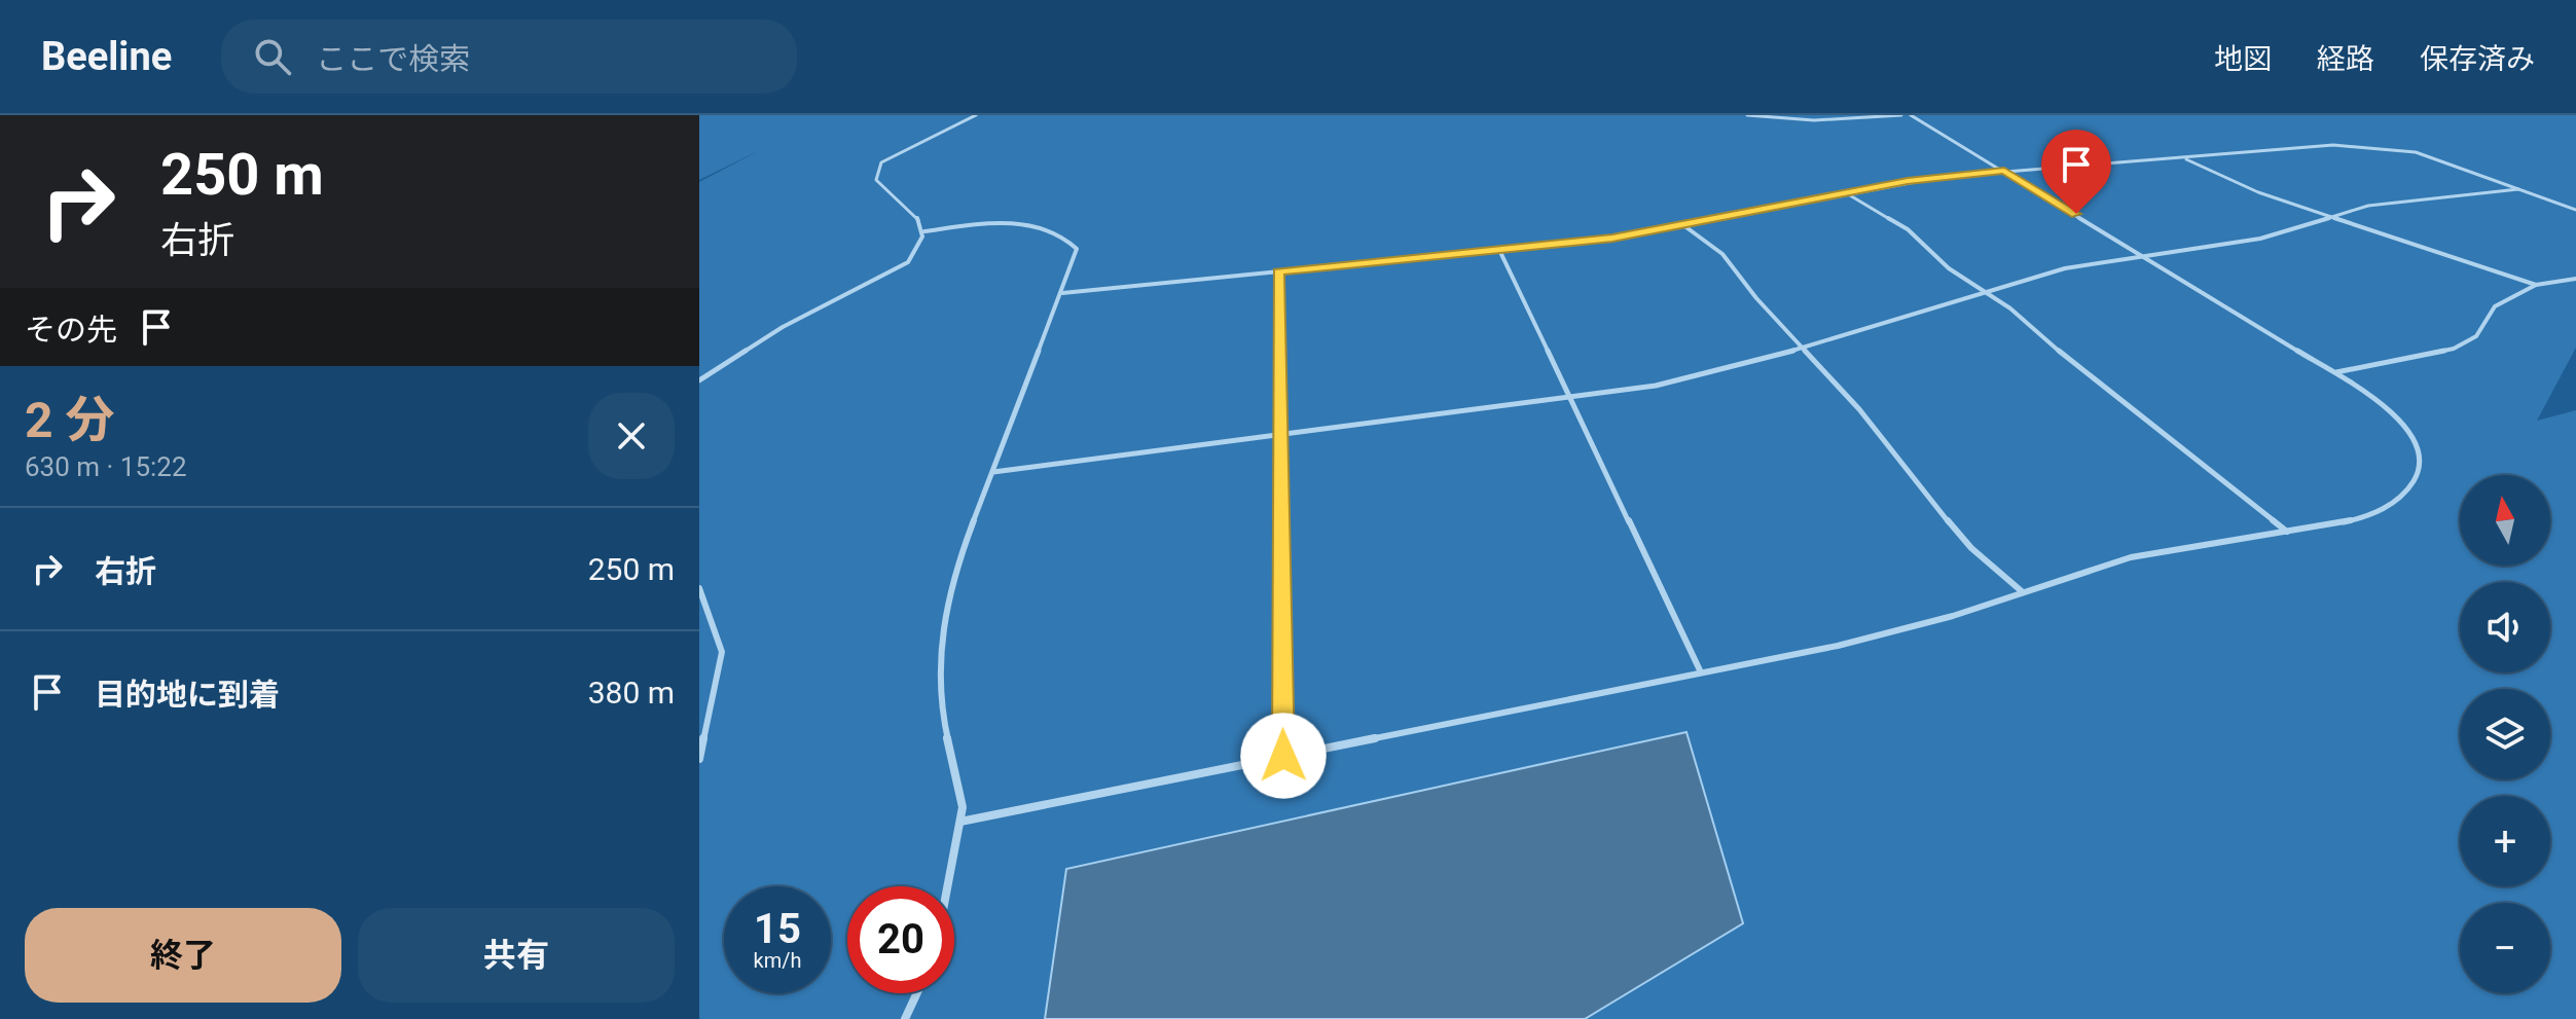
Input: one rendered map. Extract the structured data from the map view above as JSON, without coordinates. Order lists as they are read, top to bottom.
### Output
{
  "north": "top",
  "page": {
    "header": "Beeline",
    "search": "ここで検索",
    "nav": ["地図", "経路", "保存済み"],
    "turn": ["250 m", "右折"],
    "then": "その先",
    "heading": ["2 分", "630 m · 15:22"],
    "map_buttons": ["+", "−"],
    "list": [
      {
        "name": "右折",
        "value": "250 m"
      },
      {
        "name": "目的地に到着",
        "value": "380 m"
      }
    ],
    "speed": "15 km/h",
    "limit": "20",
    "buttons": ["終了", "共有"]
  }
}
